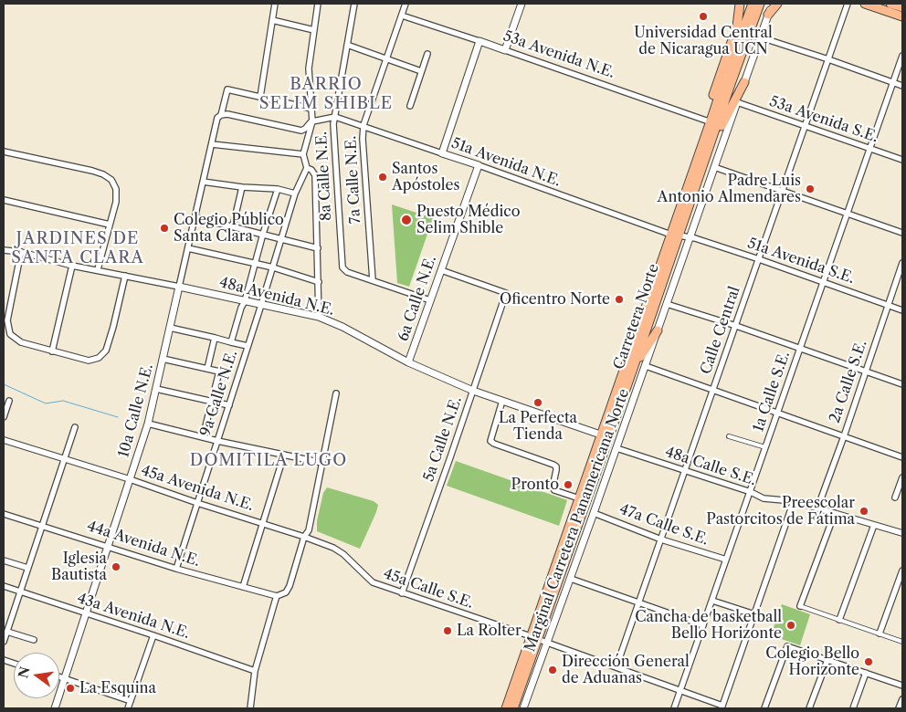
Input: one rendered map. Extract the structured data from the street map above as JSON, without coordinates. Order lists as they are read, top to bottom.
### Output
{
  "streets": {
    "main road": ["Carretera Norte"],
    "street": [
      "53a Avenida N.E.",
      "53a Avenida S.E.",
      "51a Avenida N.E.",
      "8a Calle N.E.",
      "7a Calle N.E.",
      "51a Avenida S.E.",
      "48a Avenida N.E.",
      "6a Calle N.E.",
      "Calle Central",
      "2a Calle S.E.",
      "1a Calle S.E.",
      "9a Calle N.E.",
      "10a Calle N.E.",
      "5a Calle N.E.",
      "48a Calle S.E.",
      "45a Avenida N.E.",
      "Marginal Carretera Panamericana Norte",
      "47a Calle S.E.",
      "44a Avenida N.E.",
      "45a Calle S.E.",
      "43a Avenida N.E."
    ]
  },
  "crossings": [
    ["53a Avenida N.E.", "7a Calle N.E."],
    ["53a Avenida S.E.", "Calle Central"],
    ["53a Avenida S.E.", "1a Calle S.E."],
    ["53a Avenida S.E.", "Marginal Carretera Panamericana Norte"],
    ["51a Avenida N.E.", "8a Calle N.E."],
    ["51a Avenida N.E.", "7a Calle N.E."],
    ["51a Avenida N.E.", "51a Avenida S.E."],
    ["51a Avenida N.E.", "6a Calle N.E."],
    ["51a Avenida N.E.", "Carretera Norte"],
    ["51a Avenida N.E.", "10a Calle N.E."],
    ["51a Avenida N.E.", "Marginal Carretera Panamericana Norte"],
    ["8a Calle N.E.", "7a Calle N.E."],
    ["51a Avenida S.E.", "Calle Central"],
    ["51a Avenida S.E.", "2a Calle S.E."],
    ["51a Avenida S.E.", "1a Calle S.E."],
    ["51a Avenida S.E.", "Marginal Carretera Panamericana Norte"],
    ["48a Avenida N.E.", "6a Calle N.E."],
    ["48a Avenida N.E.", "Carretera Norte"],
    ["48a Avenida N.E.", "9a Calle N.E."],
    ["48a Avenida N.E.", "10a Calle N.E."],
    ["48a Avenida N.E.", "5a Calle N.E."],
    ["6a Calle N.E.", "5a Calle N.E."],
    ["Carretera Norte", "45a Calle S.E."],
    ["Calle Central", "48a Calle S.E."],
    ["Calle Central", "47a Calle S.E."],
    ["Calle Central", "45a Calle S.E."],
    ["2a Calle S.E.", "48a Calle S.E."],
    ["1a Calle S.E.", "48a Calle S.E."],
    ["1a Calle S.E.", "47a Calle S.E."],
    ["9a Calle N.E.", "45a Avenida N.E."],
    ["9a Calle N.E.", "44a Avenida N.E."],
    ["10a Calle N.E.", "45a Avenida N.E."],
    ["10a Calle N.E.", "44a Avenida N.E."],
    ["10a Calle N.E.", "43a Avenida N.E."],
    ["5a Calle N.E.", "45a Calle S.E."],
    ["48a Calle S.E.", "Marginal Carretera Panamericana Norte"],
    ["45a Avenida N.E.", "45a Calle S.E."],
    ["Marginal Carretera Panamericana Norte", "47a Calle S.E."],
    ["Marginal Carretera Panamericana Norte", "45a Calle S.E."]
  ],
  "districts": ["BARRIO SELIM SHIBLE", "JARDINES DE SANTA CLARA", "DOMITILA LUGO"],
  "places": [
    "Universidad Central de Nicaragua UCN",
    "Santos Apóstoles",
    "Padre Luis Antonio Almendares",
    "Puesto Médico Selim Shible",
    "Colegio Público Santa Clara",
    "Oficentro Norte",
    "La Perfecta Tienda",
    "Pronto",
    "Preescolar Pastorcitos de Fátima",
    "Iglesia Bautista",
    "Cancha de basketball Bello Horizonte",
    "La Rolter",
    "Colegio Bello Horizonte",
    "Dirección General de Aduanas",
    "La Esquina"
  ],
  "north": "left"
}
